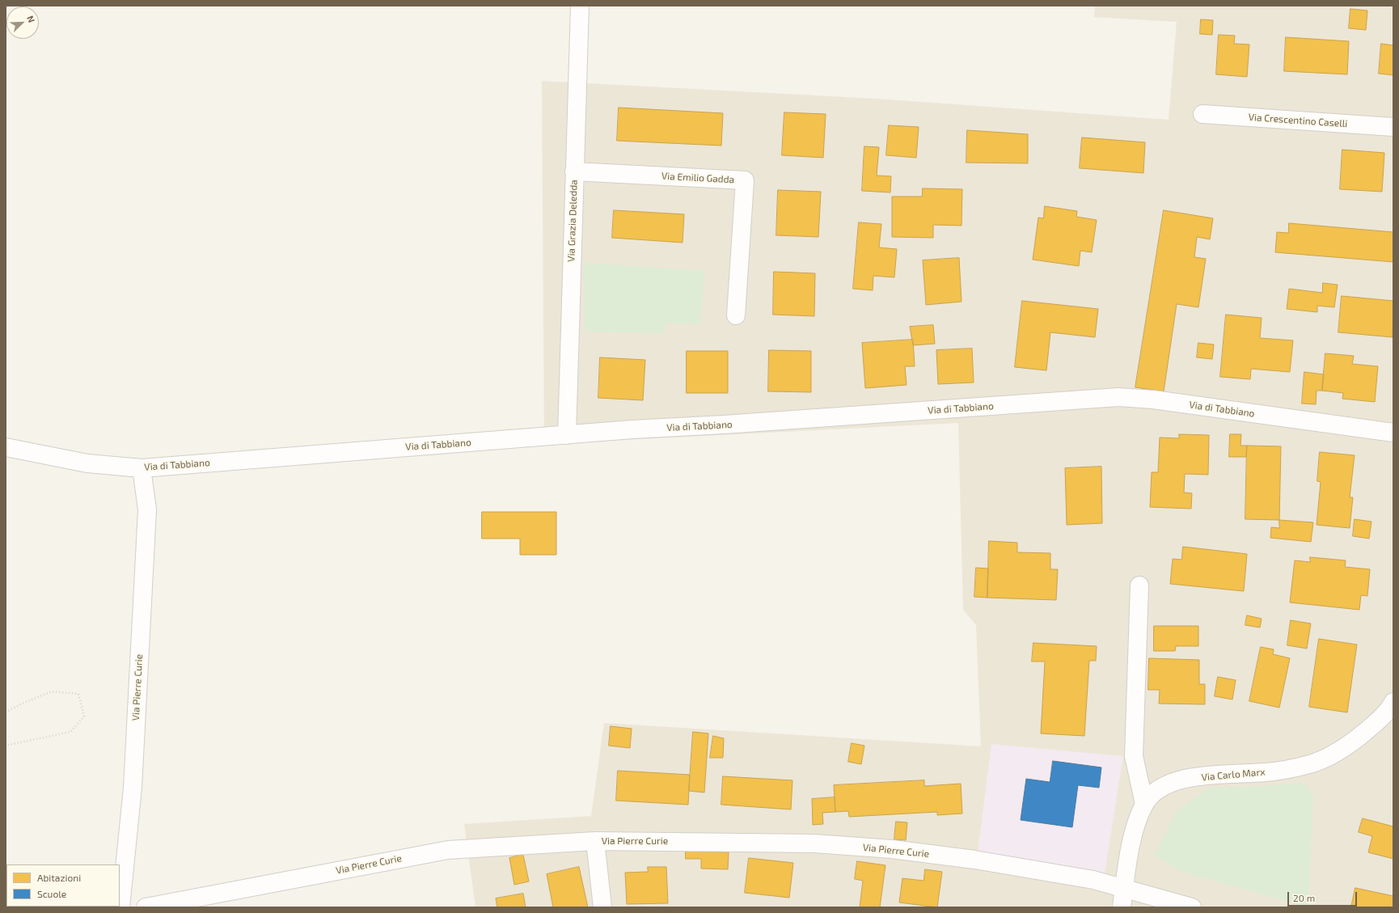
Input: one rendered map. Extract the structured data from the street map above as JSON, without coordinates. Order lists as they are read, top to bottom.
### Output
{
  "streets": {
    "street": [
      "Via Crescentino Caselli",
      "Via Emilio Gadda",
      "Via Grazia Deledda",
      "Via di Tabbiano",
      "Via Pierre Curie",
      "Via Carlo Marx"
    ]
  },
  "crossings": [
    ["Via Emilio Gadda", "Via Grazia Deledda"],
    ["Via Grazia Deledda", "Via di Tabbiano"],
    ["Via di Tabbiano", "Via Pierre Curie"],
    ["Via Pierre Curie", "Via Carlo Marx"]
  ],
  "legend": ["Abitazioni", "Scuole"],
  "scale_bar": "20 m",
  "north": "top right"
}
